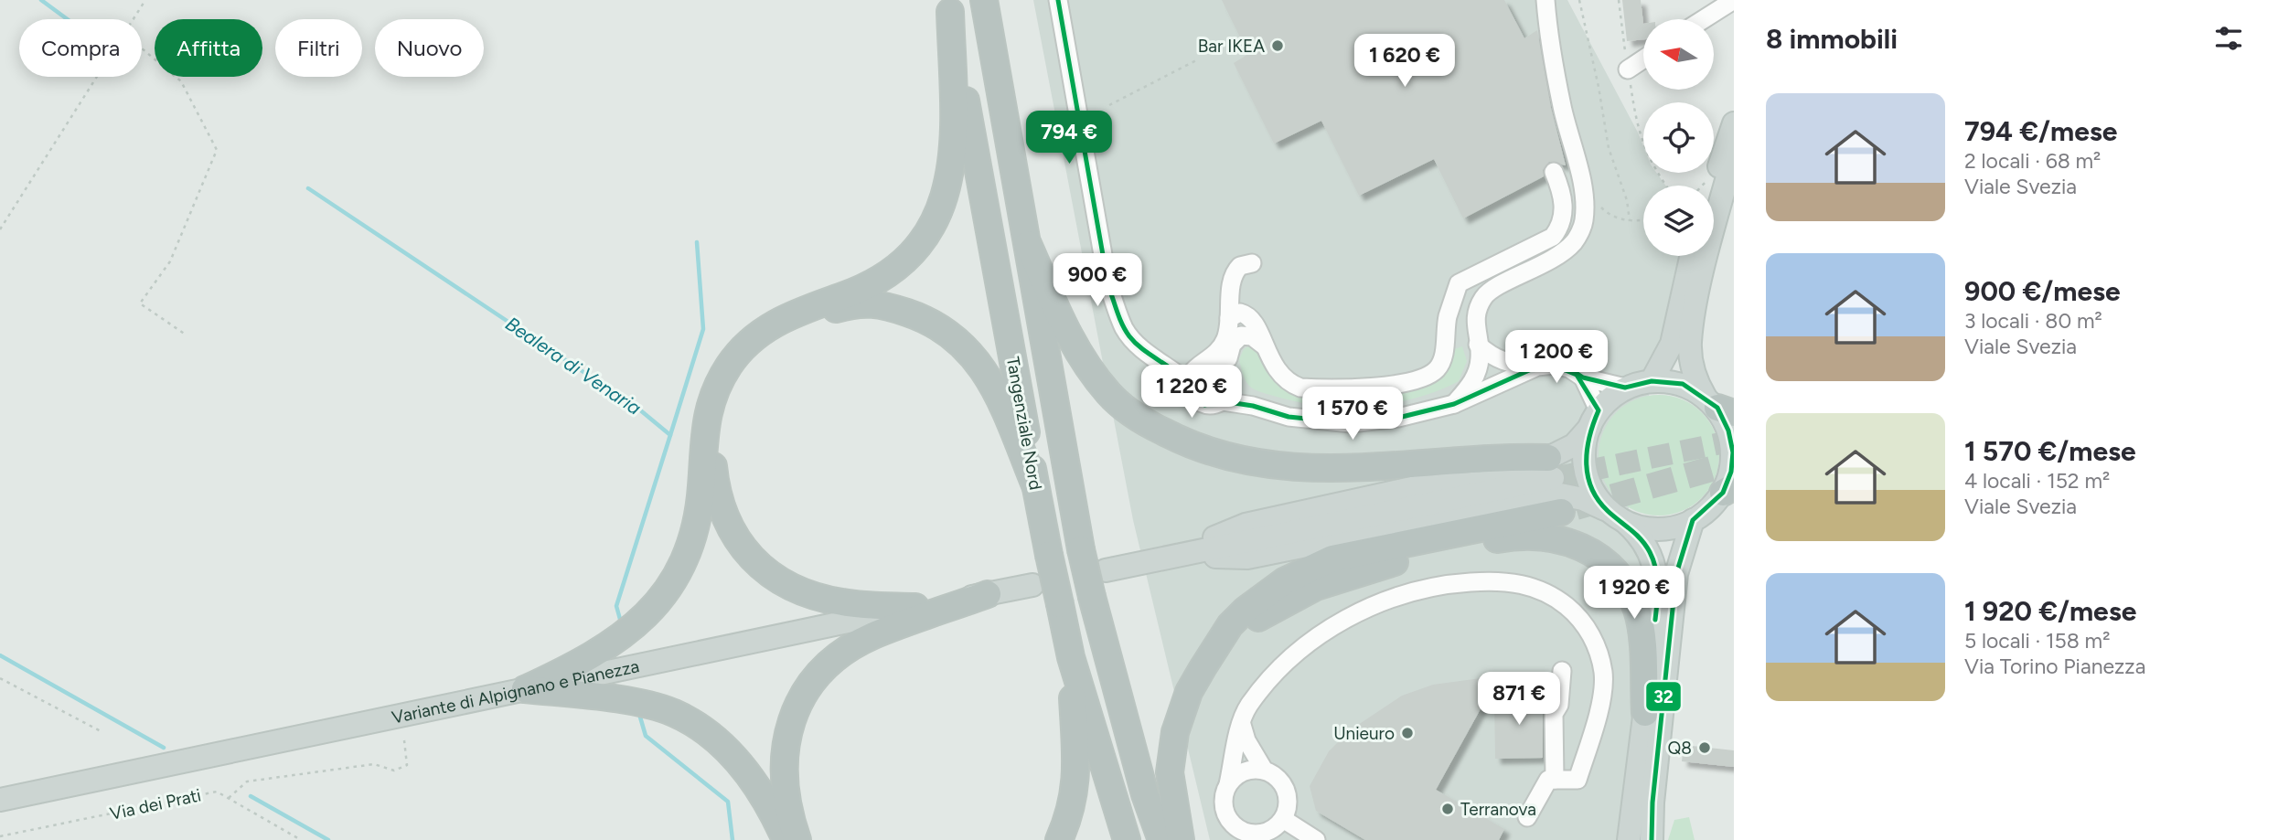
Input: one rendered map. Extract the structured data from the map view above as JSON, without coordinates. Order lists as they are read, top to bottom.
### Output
{
  "streets": {
    "highway": ["Tangenziale Nord"],
    "main road": ["Variante di Alpignano e Pianezza"],
    "path": ["Via dei Prati"]
  },
  "water": ["Bealera di Venaria"],
  "places": [
    "Bar IKEA",
    "Unieuro",
    "Q8",
    "Terranova"
  ],
  "lines": ["transit line 32"],
  "north": "left",
  "page": {
    "heading": "8 immobili",
    "chip": [
      "Compra",
      "Affitta",
      "Filtri",
      "Nuovo"
    ],
    "price": [
      "1 620 €",
      "794 €",
      "900 €",
      "1 200 €",
      "1 220 €",
      "1 570 €",
      "1 920 €",
      "871 €"
    ],
    "list": [
      {
        "name": "794 €/mese",
        "note": "2 locali · 68 m² · Viale Svezia"
      },
      {
        "name": "900 €/mese",
        "note": "3 locali · 80 m² · Viale Svezia"
      },
      {
        "name": "1 570 €/mese",
        "note": "4 locali · 152 m² · Viale Svezia"
      },
      {
        "name": "1 920 €/mese",
        "note": "5 locali · 158 m² · Via Torino Pianezza"
      }
    ]
  }
}
